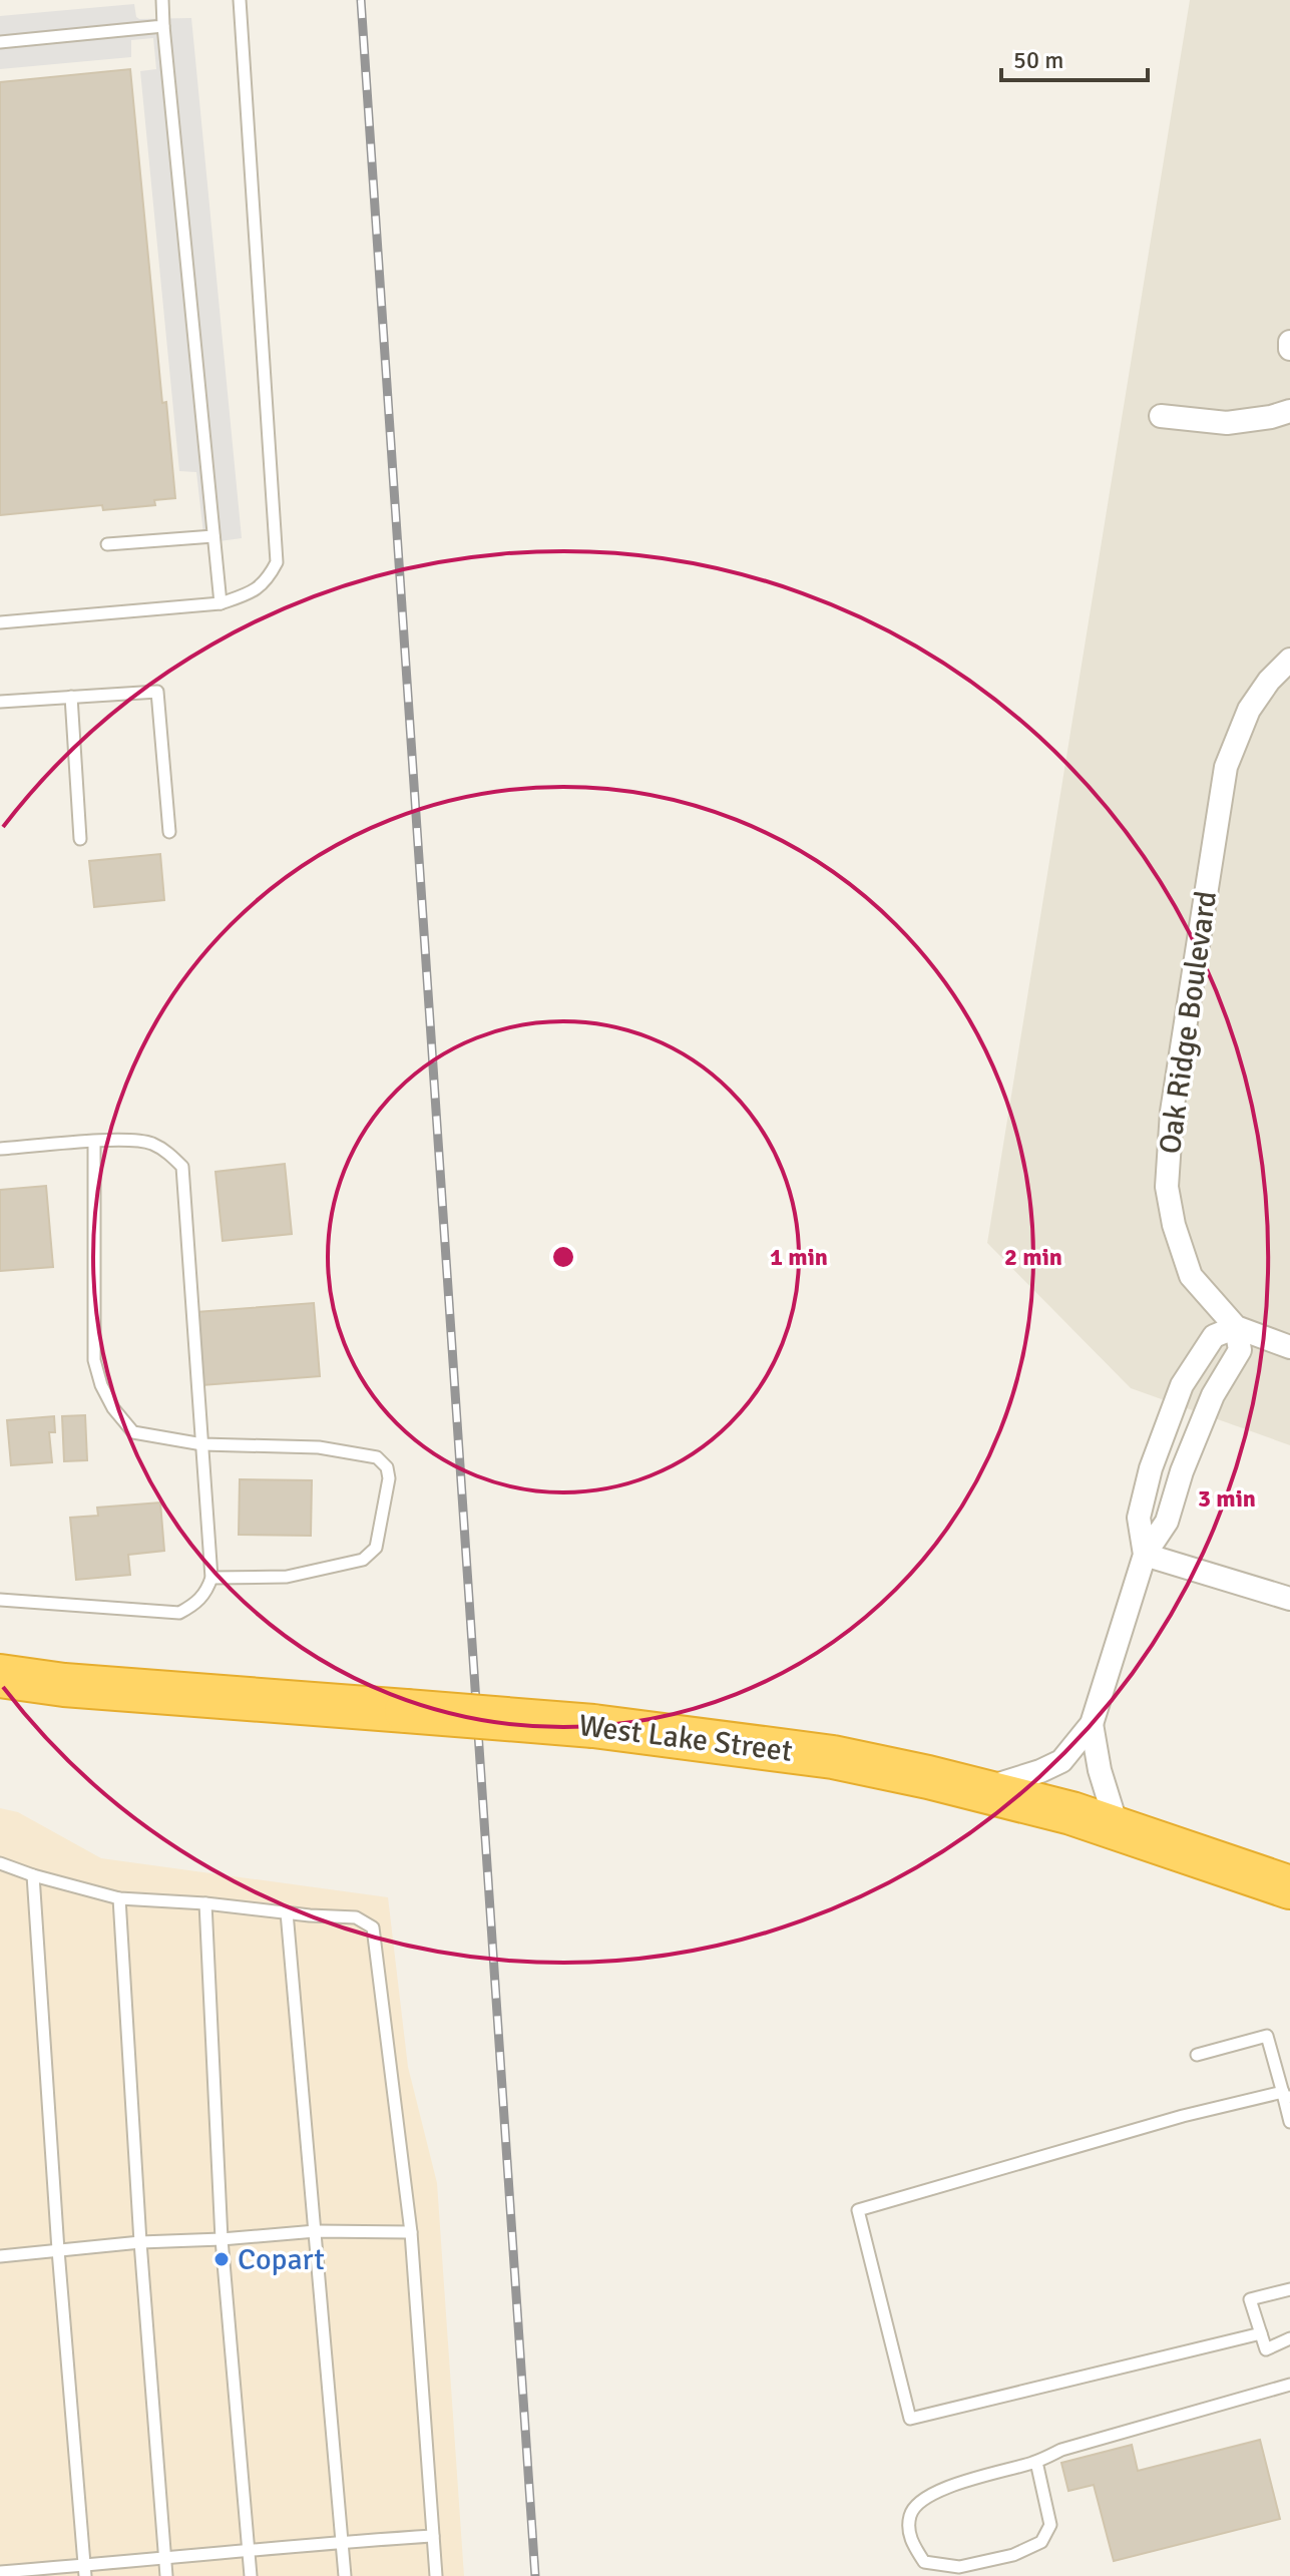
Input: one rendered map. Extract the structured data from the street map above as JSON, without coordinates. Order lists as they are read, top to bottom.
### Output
{
  "streets": {
    "highway": ["West Lake Street"],
    "street": ["Oak Ridge Boulevard"]
  },
  "places": ["Copart"],
  "scale_bar": "50 m",
  "rings": ["1 min", "2 min", "3 min"]
}
